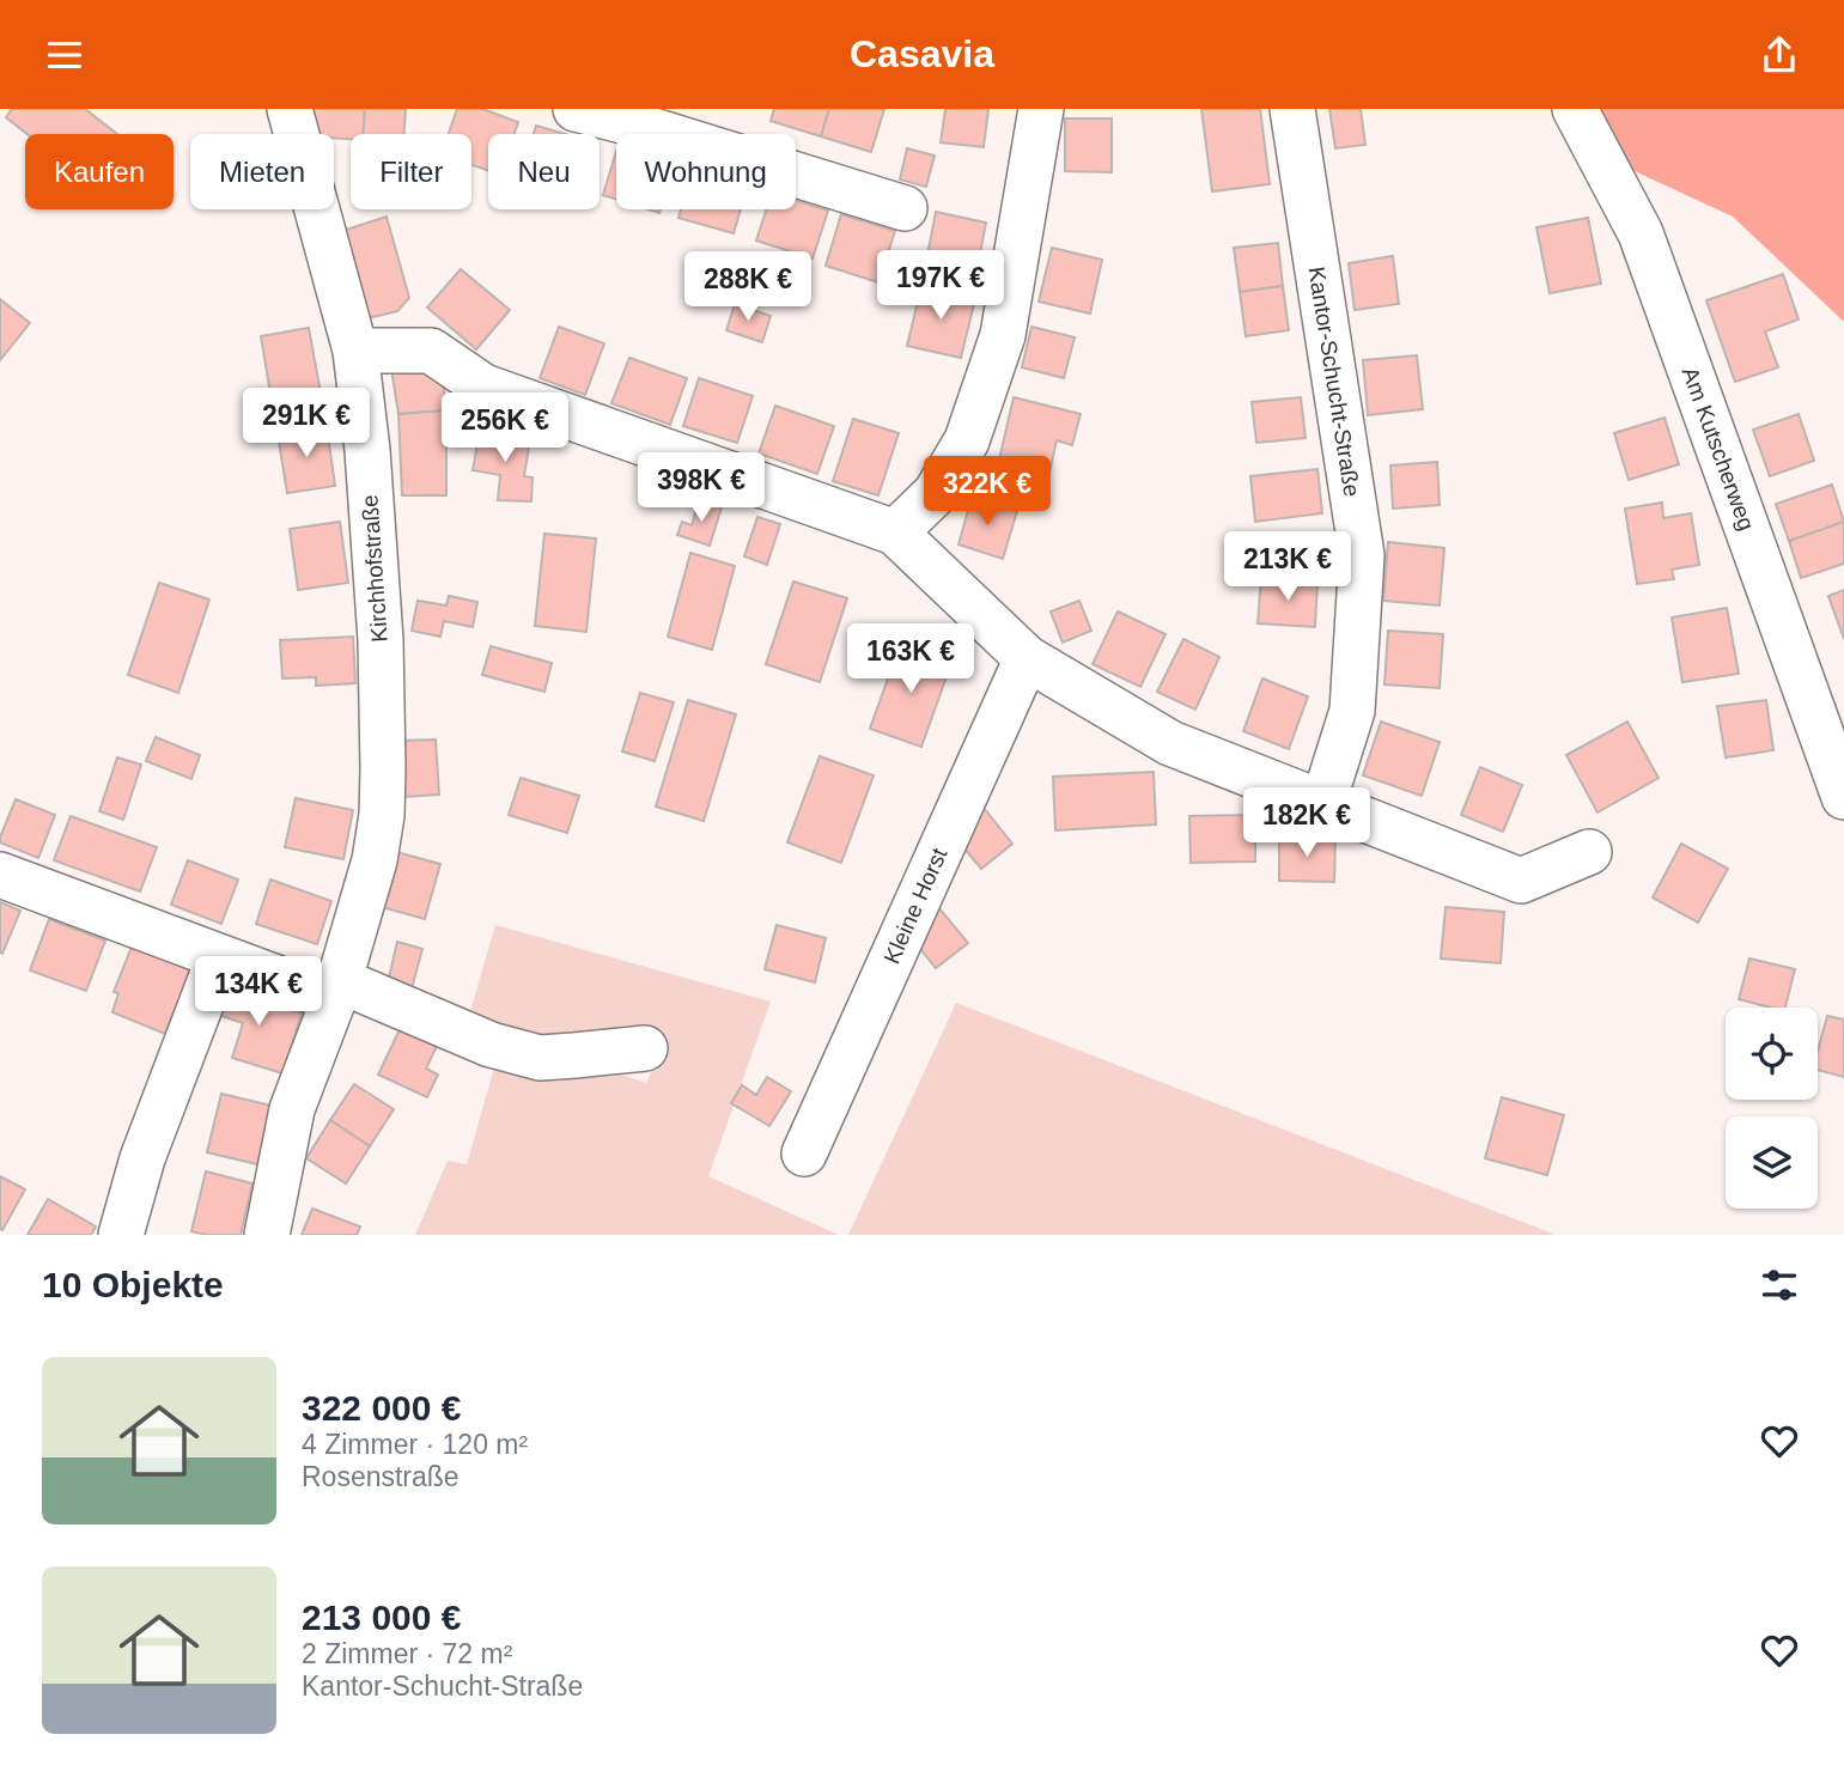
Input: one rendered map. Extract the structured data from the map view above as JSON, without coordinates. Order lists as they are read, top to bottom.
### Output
{
  "streets": {
    "street": [
      "Kantor-Schucht-Straße",
      "Am Kutscherweg",
      "Kirchhofstraße",
      "Kleine Horst"
    ]
  },
  "page": {
    "header": "Casavia",
    "chip": [
      "Kaufen",
      "Mieten",
      "Filter",
      "Neu",
      "Wohnung"
    ],
    "price": [
      "197K €",
      "288K €",
      "291K €",
      "256K €",
      "398K €",
      "322K €",
      "213K €",
      "163K €",
      "182K €",
      "134K €"
    ],
    "heading": "10 Objekte",
    "list": [
      {
        "name": "322 000 €",
        "note": "4 Zimmer · 120 m² · Rosenstraße"
      },
      {
        "name": "213 000 €",
        "note": "2 Zimmer · 72 m² · Kantor-Schucht-Straße"
      }
    ]
  }
}
